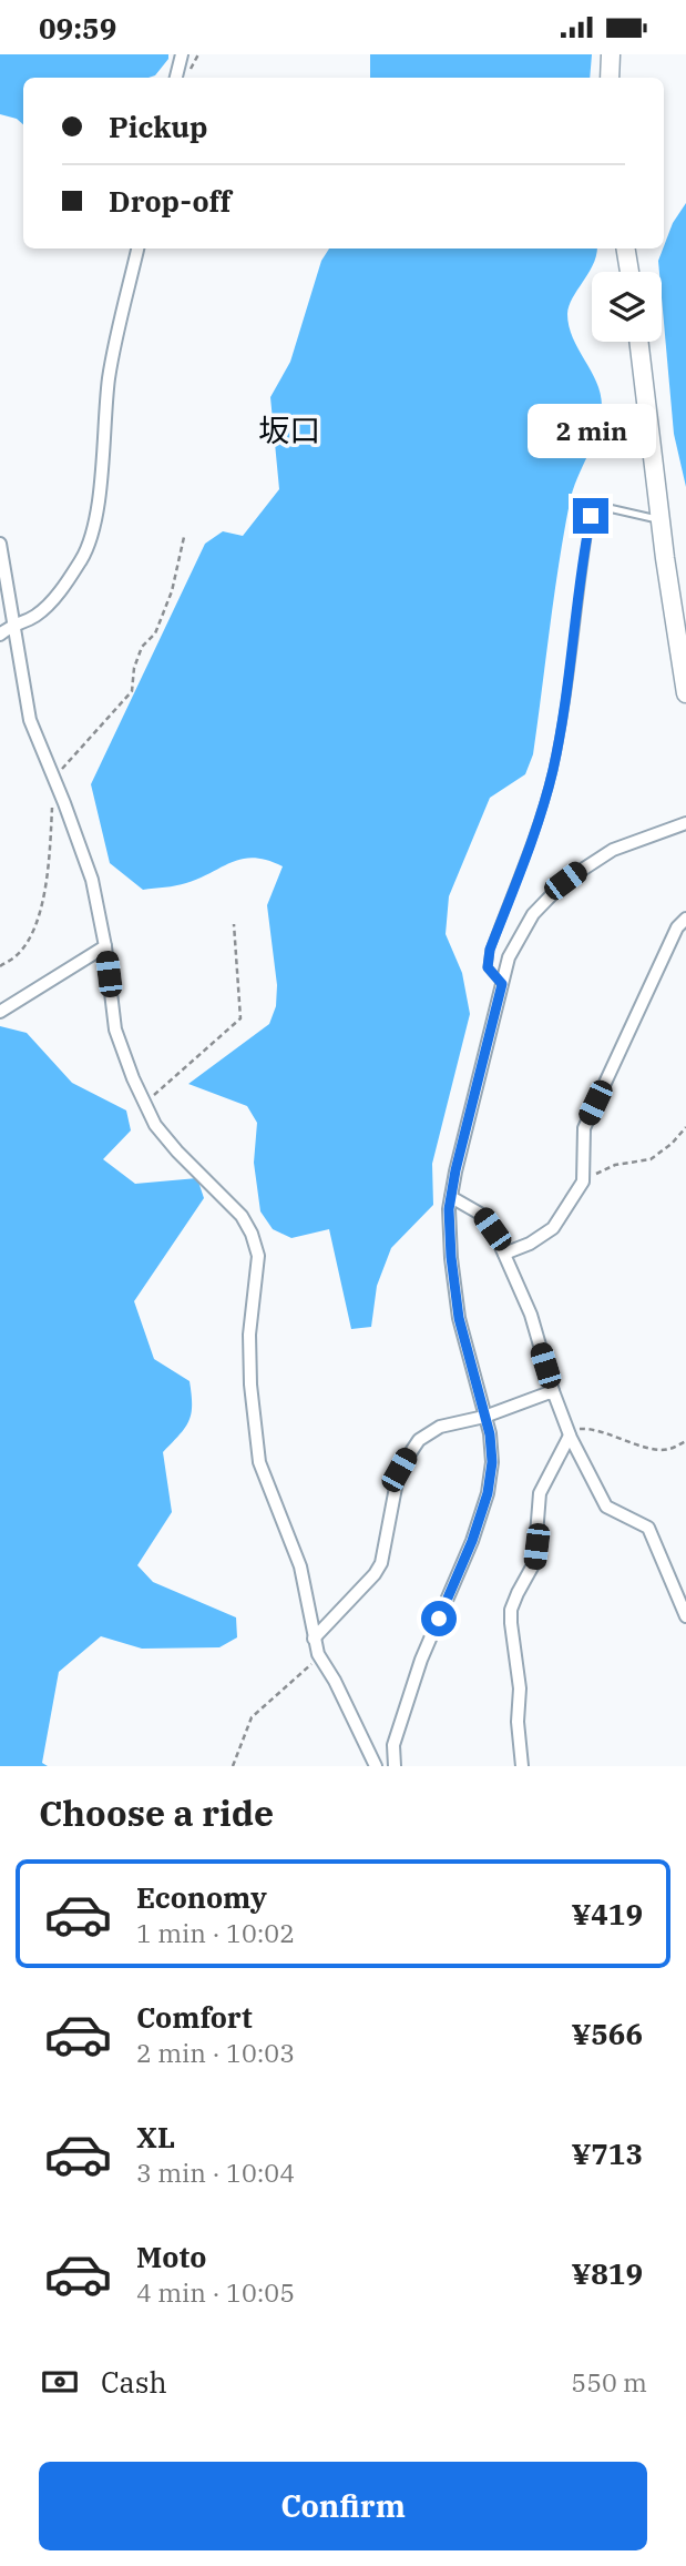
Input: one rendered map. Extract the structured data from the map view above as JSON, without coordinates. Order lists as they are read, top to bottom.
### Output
{
  "districts": ["坂口"],
  "page": {
    "status": "09:59",
    "banner": ["Pickup", "Drop-off"],
    "bubble": "2 min",
    "heading": "Choose a ride",
    "list": [
      {
        "name": "Economy",
        "note": "1 min · 10:02",
        "value": "¥419"
      },
      {
        "name": "Comfort",
        "note": "2 min · 10:03",
        "value": "¥566"
      },
      {
        "name": "XL",
        "note": "3 min · 10:04",
        "value": "¥713"
      },
      {
        "name": "Moto",
        "note": "4 min · 10:05",
        "value": "¥819"
      }
    ],
    "pay": ["Cash", "550 m"],
    "buttons": "Confirm"
  }
}
